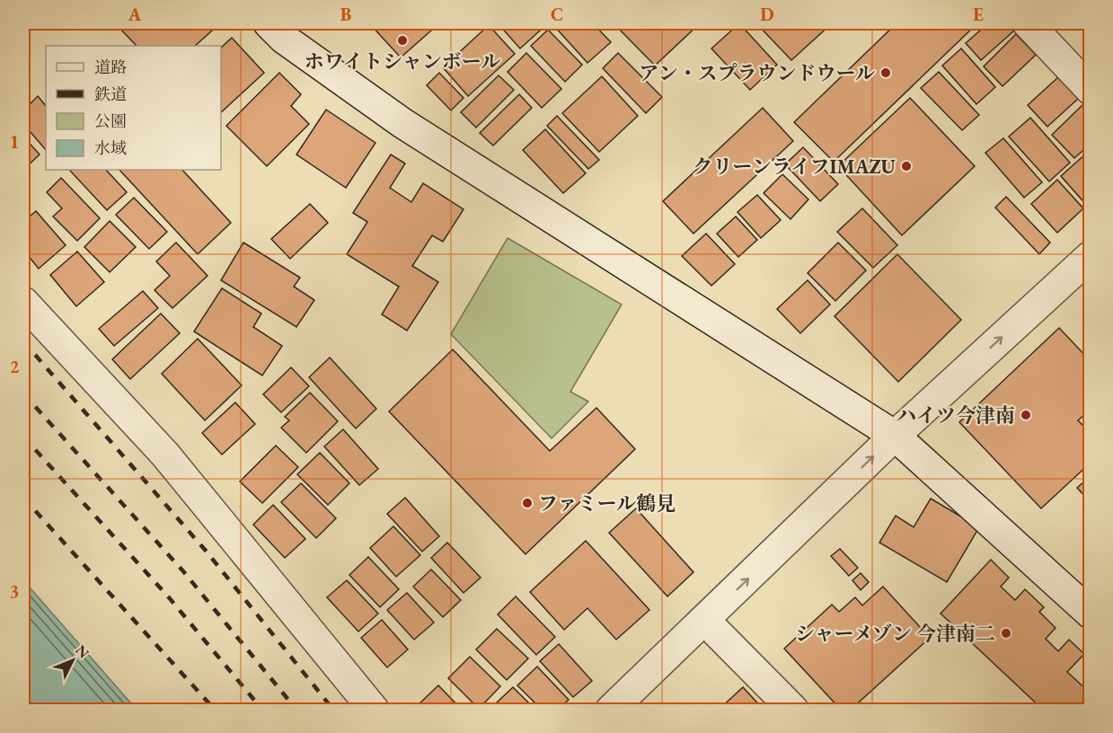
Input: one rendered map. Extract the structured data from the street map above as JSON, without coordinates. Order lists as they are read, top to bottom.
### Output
{
  "places": [
    "ホワイトシャンボール",
    "アン・スプラウンドウール",
    "クリーンライフIMAZU",
    "ハイツ今津南",
    "ファミール鶴見",
    "シャーメゾン 今津南二"
  ],
  "legend": [
    "道路",
    "鉄道",
    "公園",
    "水域"
  ],
  "north": "top right",
  "grid": {
    "columns": [
      "A",
      "B",
      "C",
      "D",
      "E"
    ],
    "rows": ["1", "2", "3"]
  }
}
